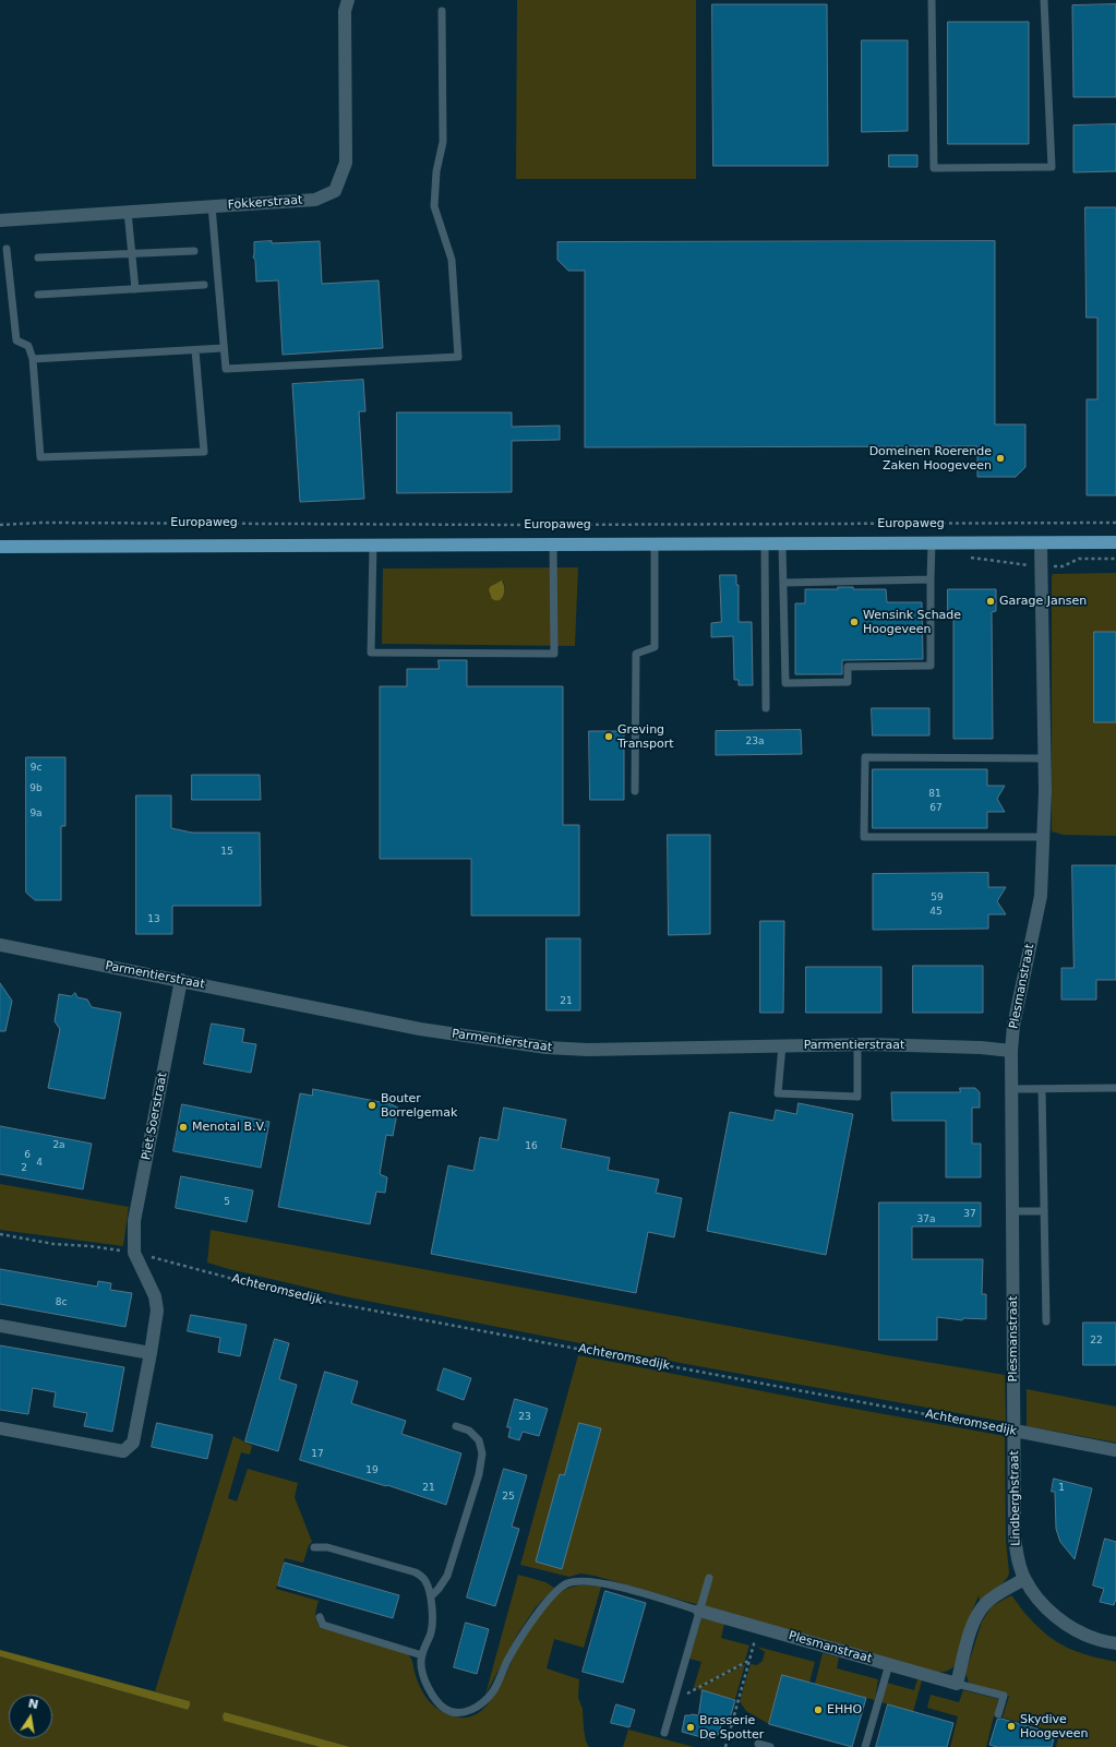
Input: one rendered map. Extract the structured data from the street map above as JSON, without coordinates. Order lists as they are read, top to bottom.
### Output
{
  "streets": {
    "main road": ["Europaweg"],
    "street": [
      "Fokkerstraat",
      "Parmentierstraat",
      "Plesmanstraat",
      "Piet Soerstraat",
      "Achteromsedijk",
      "Lindberghstraat"
    ]
  },
  "crossings": [
    ["Europaweg", "Plesmanstraat"],
    ["Parmentierstraat", "Plesmanstraat"],
    ["Parmentierstraat", "Piet Soerstraat"],
    ["Plesmanstraat", "Achteromsedijk"],
    ["Plesmanstraat", "Lindberghstraat"],
    ["Piet Soerstraat", "Achteromsedijk"],
    ["Achteromsedijk", "Lindberghstraat"]
  ],
  "places": [
    "Domeinen Roerende Zaken Hoogeveen",
    "Garage Jansen",
    "Wensink Schade Hoogeveen",
    "Greving Transport",
    "Bouter Borrelgemak",
    "Menotal B.V.",
    "EHHO",
    "Skydive Hoogeveen",
    "Brasserie De Spotter"
  ],
  "house_numbers": [
    "23a",
    "9c",
    "9b",
    "81",
    "67",
    "9a",
    "15",
    "59",
    "45",
    "13",
    "21",
    "2a",
    "16",
    "6",
    "4",
    "2",
    "5",
    "37",
    "37a",
    "8c",
    "22",
    "23",
    "17",
    "19",
    "21",
    "1",
    "25"
  ],
  "north": "top"
}
